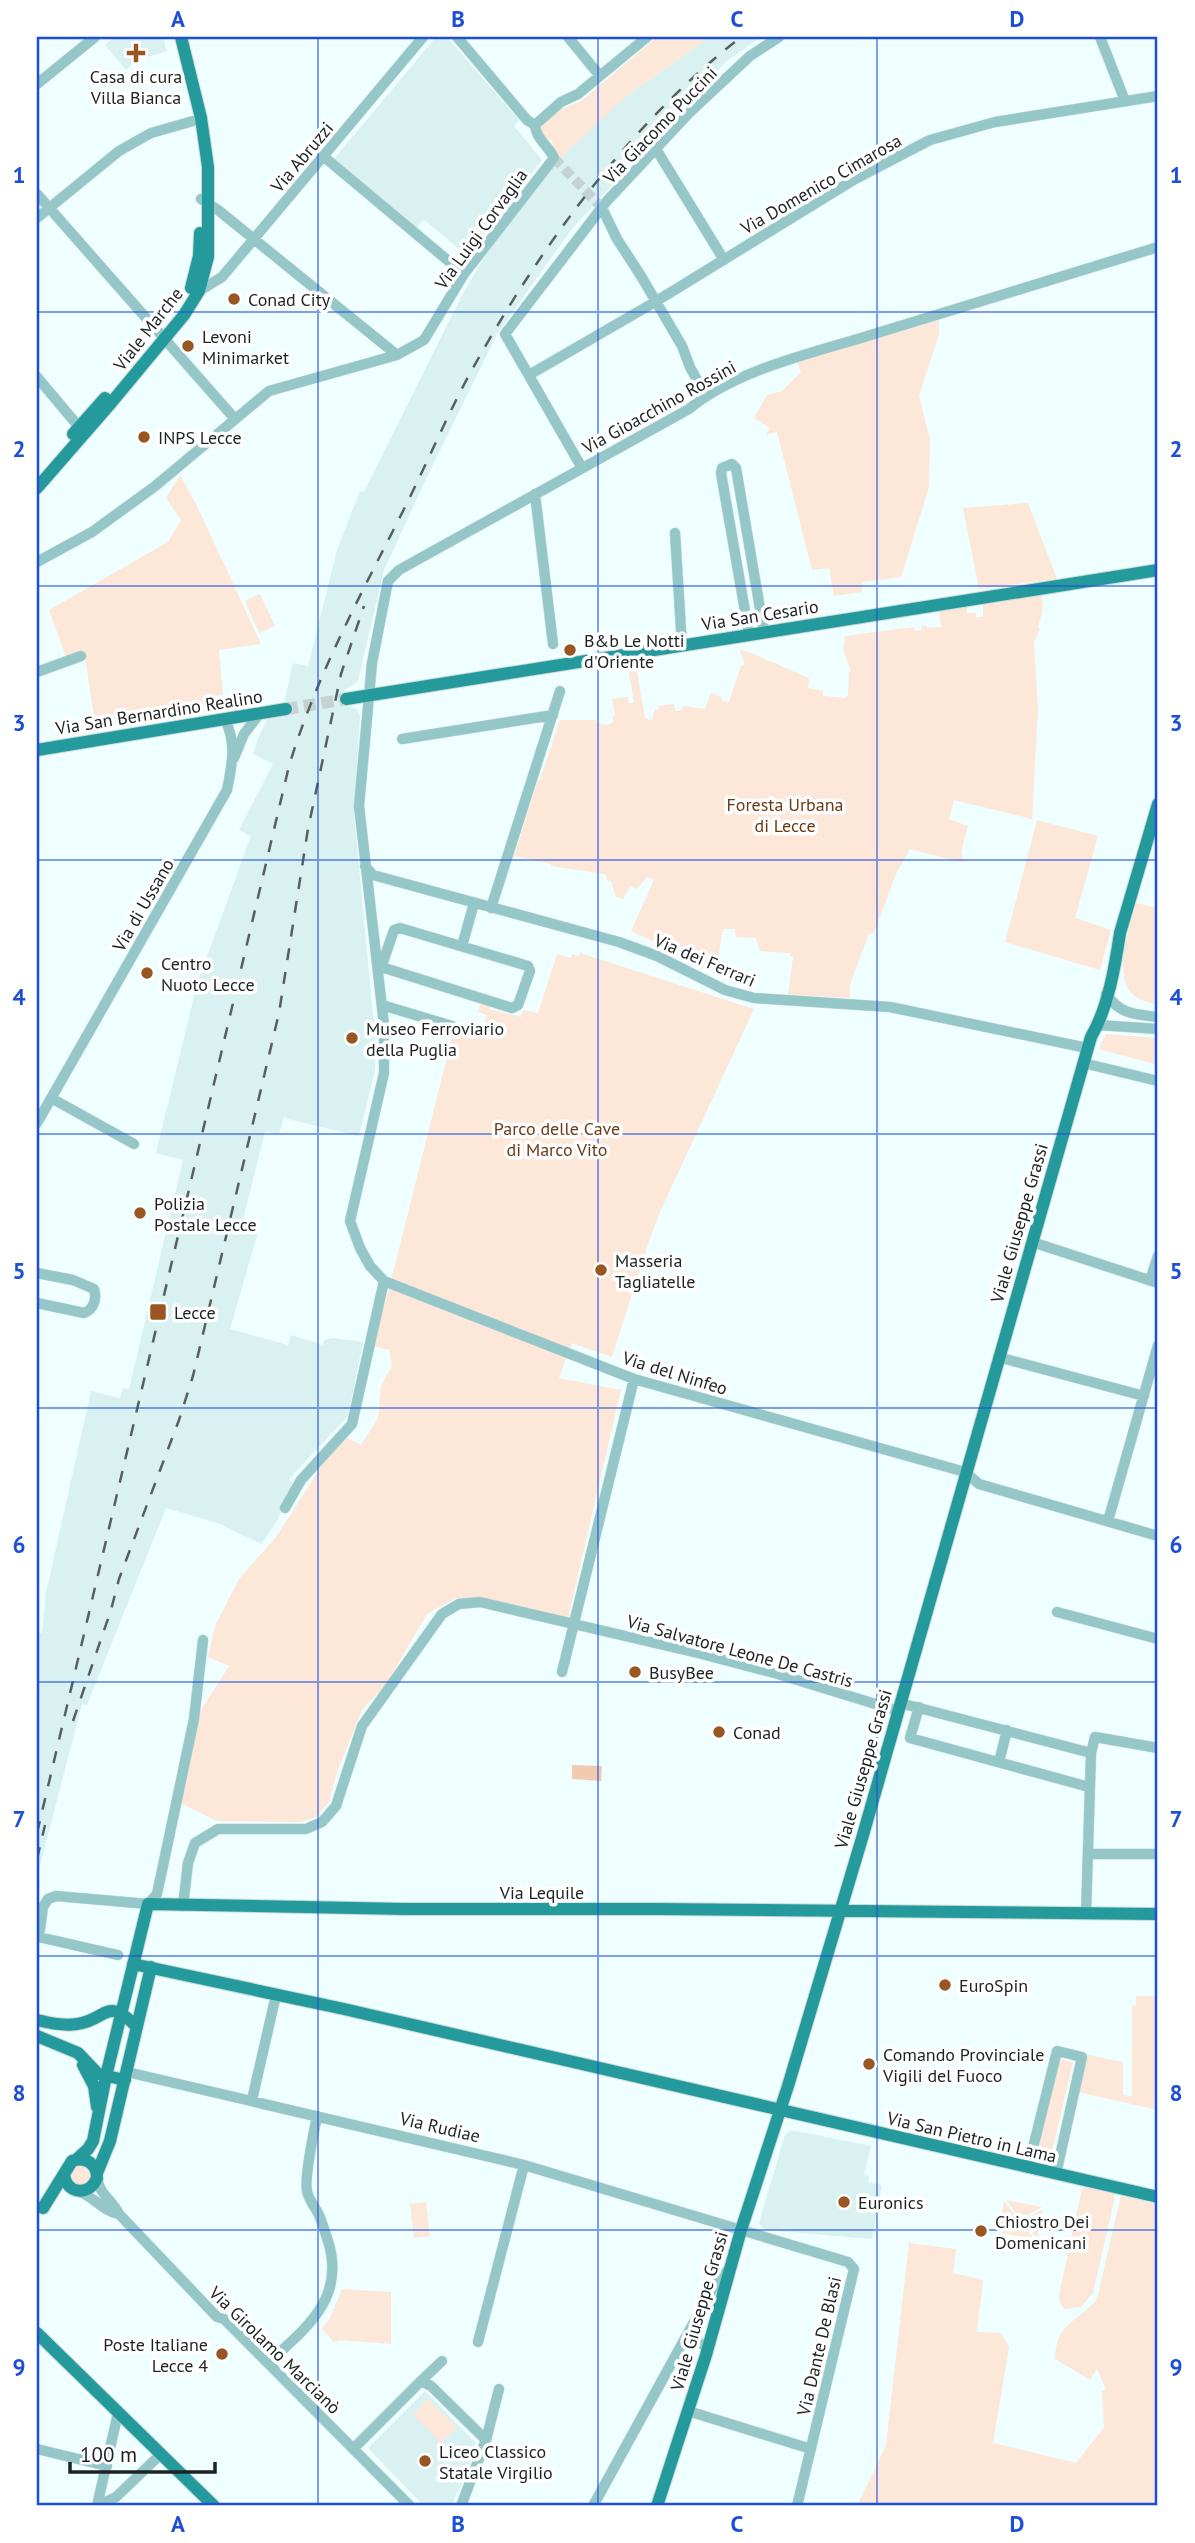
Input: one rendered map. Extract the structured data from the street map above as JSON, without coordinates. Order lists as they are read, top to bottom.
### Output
{
  "streets": {
    "main road": [
      "Viale Marche",
      "Via San Cesario",
      "Via San Bernardino Realino",
      "Viale Giuseppe Grassi",
      "Via Lequile",
      "Via San Pietro in Lama"
    ],
    "street": [
      "Via Giacomo Puccini",
      "Via Abruzzi",
      "Via Domenico Cimarosa",
      "Via Luigi Corvaglia",
      "Via Gioacchino Rossini",
      "Via di Ussano",
      "Via dei Ferrari",
      "Via del Ninfeo",
      "Via Salvatore Leone De Castris",
      "Via Rudiae",
      "Via Dante De Blasi",
      "Via Girolamo Marcianò"
    ]
  },
  "crossings": [
    ["Via Giacomo Puccini", "Via Domenico Cimarosa"],
    ["Via Giacomo Puccini", "Via Gioacchino Rossini"],
    ["Via Abruzzi", "Viale Marche"],
    ["Via Gioacchino Rossini", "Via San Cesario"],
    ["Via San Bernardino Realino", "Via di Ussano"],
    ["Via dei Ferrari", "Viale Giuseppe Grassi"],
    ["Viale Giuseppe Grassi", "Via del Ninfeo"],
    ["Viale Giuseppe Grassi", "Via Salvatore Leone De Castris"],
    ["Viale Giuseppe Grassi", "Via Lequile"],
    ["Viale Giuseppe Grassi", "Via Rudiae"],
    ["Viale Giuseppe Grassi", "Via San Pietro in Lama"],
    ["Viale Giuseppe Grassi", "Via Dante De Blasi"],
    ["Via Salvatore Leone De Castris", "Via Lequile"],
    ["Via Rudiae", "Via Dante De Blasi"]
  ],
  "parks": ["Foresta Urbana di Lecce", "Parco delle Cave di Marco Vito"],
  "places": {
    "health": ["Casa di cura Villa Bianca"],
    "other": [
      "Conad City",
      "Levoni Minimarket",
      "INPS Lecce",
      "B&b Le Notti d'Oriente",
      "Centro Nuoto Lecce",
      "Museo Ferroviario della Puglia",
      "Polizia Postale Lecce",
      "Masseria Tagliatelle",
      "BusyBee",
      "Conad",
      "EuroSpin",
      "Comando Provinciale Vigili del Fuoco",
      "Euronics",
      "Chiostro Dei Domenicani",
      "Poste Italiane Lecce 4",
      "Liceo Classico Statale Virgilio"
    ],
    "transit": ["Lecce"]
  },
  "scale_bar": "100 m",
  "grid": {
    "columns": [
      "A",
      "B",
      "C",
      "D"
    ],
    "rows": [
      "1",
      "2",
      "3",
      "4",
      "5",
      "6",
      "7",
      "8",
      "9"
    ]
  }
}
